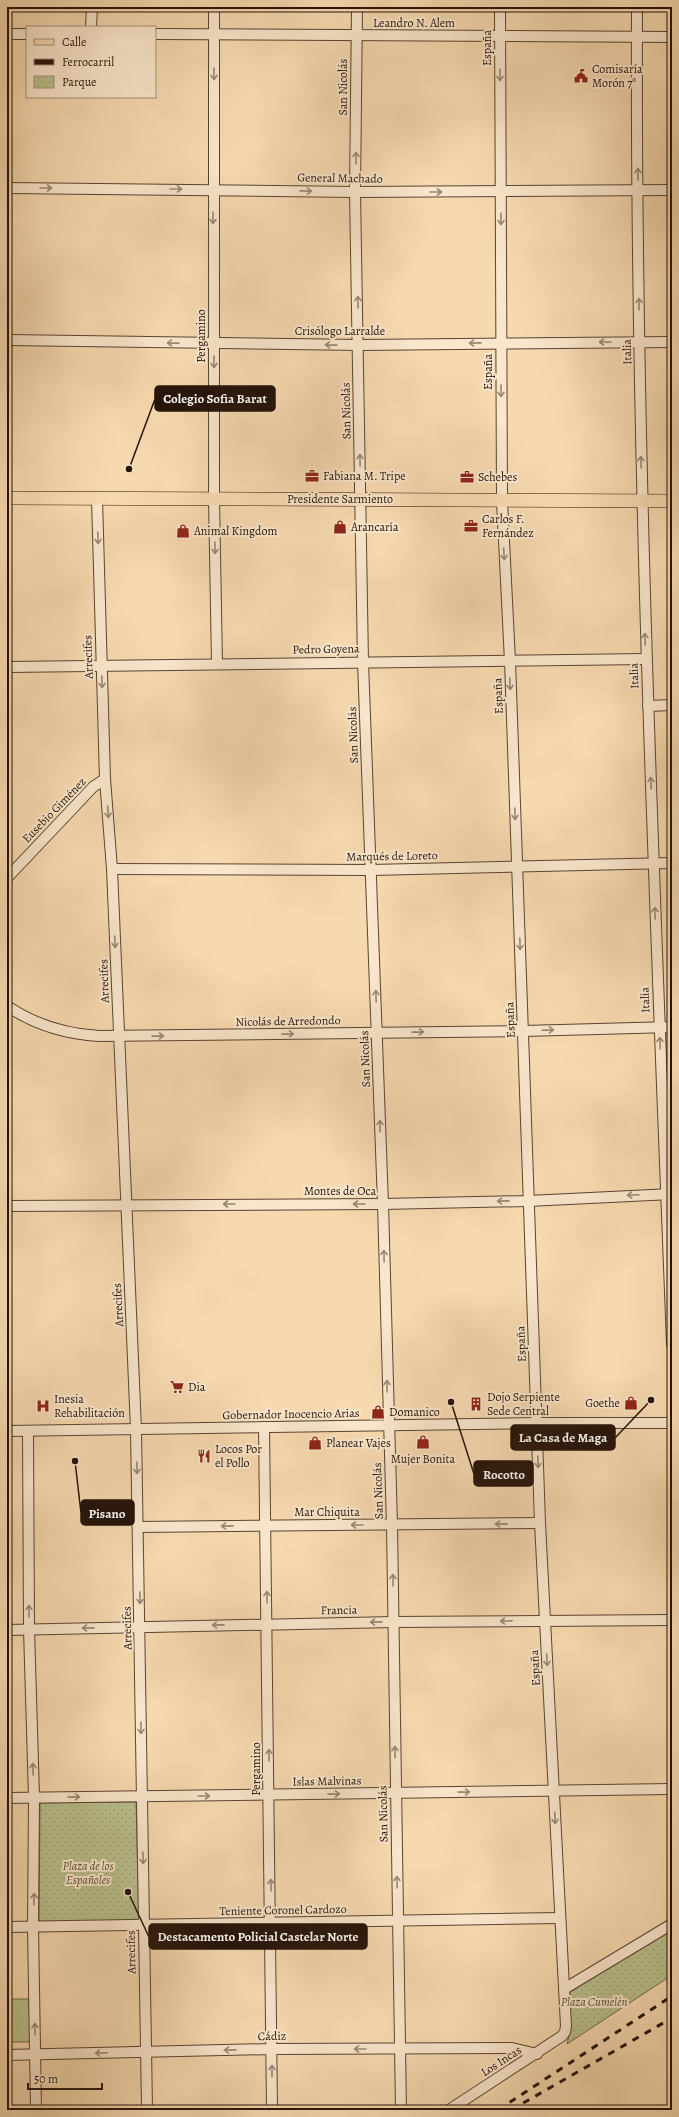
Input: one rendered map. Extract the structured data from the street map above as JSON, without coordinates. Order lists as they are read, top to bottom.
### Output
{
  "streets": {
    "main road": ["Presidente Sarmiento"],
    "street": [
      "Leandro N. Alem",
      "España",
      "San Nicolás",
      "General Machado",
      "Crisólogo Larralde",
      "Pergamino",
      "Italia",
      "Pedro Goyena",
      "Arrecifes",
      "Eusebio Giménez",
      "Marqués de Loreto",
      "Nicolás de Arredondo",
      "Montes de Oca",
      "Gobernador Inocencio Arias",
      "Mar Chiquita",
      "Francia",
      "Islas Malvinas",
      "Teniente Coronel Cardozo",
      "Cádiz",
      "Los Incas"
    ]
  },
  "crossings": [
    ["Leandro N. Alem", "España"],
    ["Leandro N. Alem", "San Nicolás"],
    ["Leandro N. Alem", "Pergamino"],
    ["Leandro N. Alem", "Italia"],
    ["España", "General Machado"],
    ["España", "Crisólogo Larralde"],
    ["España", "Presidente Sarmiento"],
    ["España", "Pedro Goyena"],
    ["España", "Marqués de Loreto"],
    ["España", "Nicolás de Arredondo"],
    ["España", "Montes de Oca"],
    ["España", "Gobernador Inocencio Arias"],
    ["España", "Mar Chiquita"],
    ["España", "Francia"],
    ["España", "Islas Malvinas"],
    ["España", "Teniente Coronel Cardozo"],
    ["España", "Los Incas"],
    ["San Nicolás", "General Machado"],
    ["San Nicolás", "Crisólogo Larralde"],
    ["San Nicolás", "Presidente Sarmiento"],
    ["San Nicolás", "Pedro Goyena"],
    ["San Nicolás", "Marqués de Loreto"],
    ["San Nicolás", "Nicolás de Arredondo"],
    ["San Nicolás", "Montes de Oca"],
    ["San Nicolás", "Gobernador Inocencio Arias"],
    ["San Nicolás", "Mar Chiquita"],
    ["San Nicolás", "Francia"],
    ["San Nicolás", "Islas Malvinas"],
    ["San Nicolás", "Teniente Coronel Cardozo"],
    ["San Nicolás", "Cádiz"],
    ["General Machado", "Pergamino"],
    ["General Machado", "Italia"],
    ["Crisólogo Larralde", "Pergamino"],
    ["Crisólogo Larralde", "Italia"],
    ["Pergamino", "Presidente Sarmiento"],
    ["Pergamino", "Pedro Goyena"],
    ["Pergamino", "Gobernador Inocencio Arias"],
    ["Pergamino", "Mar Chiquita"],
    ["Pergamino", "Francia"],
    ["Pergamino", "Islas Malvinas"],
    ["Pergamino", "Teniente Coronel Cardozo"],
    ["Pergamino", "Cádiz"],
    ["Italia", "Presidente Sarmiento"],
    ["Italia", "Pedro Goyena"],
    ["Italia", "Marqués de Loreto"],
    ["Italia", "Nicolás de Arredondo"],
    ["Italia", "Montes de Oca"],
    ["Presidente Sarmiento", "Arrecifes"],
    ["Pedro Goyena", "Arrecifes"],
    ["Arrecifes", "Eusebio Giménez"],
    ["Arrecifes", "Marqués de Loreto"],
    ["Arrecifes", "Nicolás de Arredondo"],
    ["Arrecifes", "Montes de Oca"],
    ["Arrecifes", "Gobernador Inocencio Arias"],
    ["Arrecifes", "Mar Chiquita"],
    ["Arrecifes", "Francia"],
    ["Arrecifes", "Islas Malvinas"],
    ["Arrecifes", "Teniente Coronel Cardozo"],
    ["Arrecifes", "Cádiz"],
    ["Cádiz", "Los Incas"]
  ],
  "one_way": [
    "España",
    "San Nicolás",
    "General Machado",
    "Crisólogo Larralde",
    "Italia",
    "Arrecifes",
    "Nicolás de Arredondo",
    "Montes de Oca",
    "Mar Chiquita",
    "Francia",
    "Islas Malvinas",
    "Cádiz"
  ],
  "parks": ["Plaza de los Españoles", "Plaza Cumelén"],
  "places": {
    "public building": ["Comisaría Morón 7°"],
    "other": [
      "Colegio Sofia Barat",
      "La Casa de Maga",
      "Rocotto",
      "Pisano",
      "Destacamento Policial Castelar Norte"
    ],
    "office": ["Fabiana M. Tripe", "Schebes", "Carlos F. Fernández"],
    "shop": [
      "Arancaría",
      "Animal Kingdom",
      "Goethe",
      "Domanico",
      "Mujer Bonita",
      "Planear Vajes"
    ],
    "supermarket": ["Dia"],
    "building": ["Dojo Serpiente Sede Central"],
    "hospital": ["Inesia Rehabilitación"],
    "restaurant": ["Locos Por el Pollo"]
  },
  "legend": ["Calle", "Ferrocarril", "Parque"],
  "scale_bar": "50 m"
}
